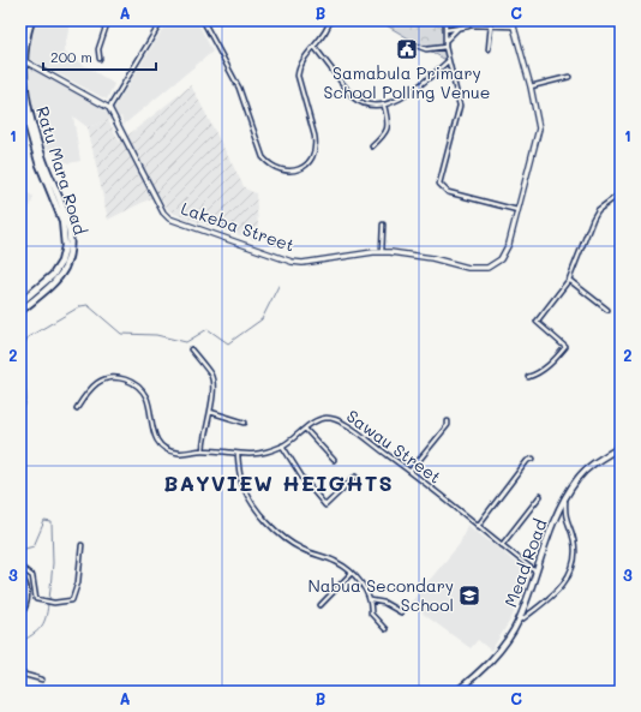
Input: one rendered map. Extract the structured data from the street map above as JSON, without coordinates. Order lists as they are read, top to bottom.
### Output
{
  "streets": {
    "highway": ["Ratu Mara Road"],
    "main road": ["Lakeba Street", "Mead Road"],
    "street": ["Sawau Street"]
  },
  "crossings": [
    ["Sawau Street", "Mead Road"]
  ],
  "districts": ["BAYVIEW HEIGHTS"],
  "places": {
    "public building": ["Samabula Primary School Polling Venue"],
    "school or university": ["Nabua Secondary School"]
  },
  "scale_bar": "200 m",
  "grid": {
    "columns": ["A", "B", "C"],
    "rows": ["1", "2", "3"]
  }
}
